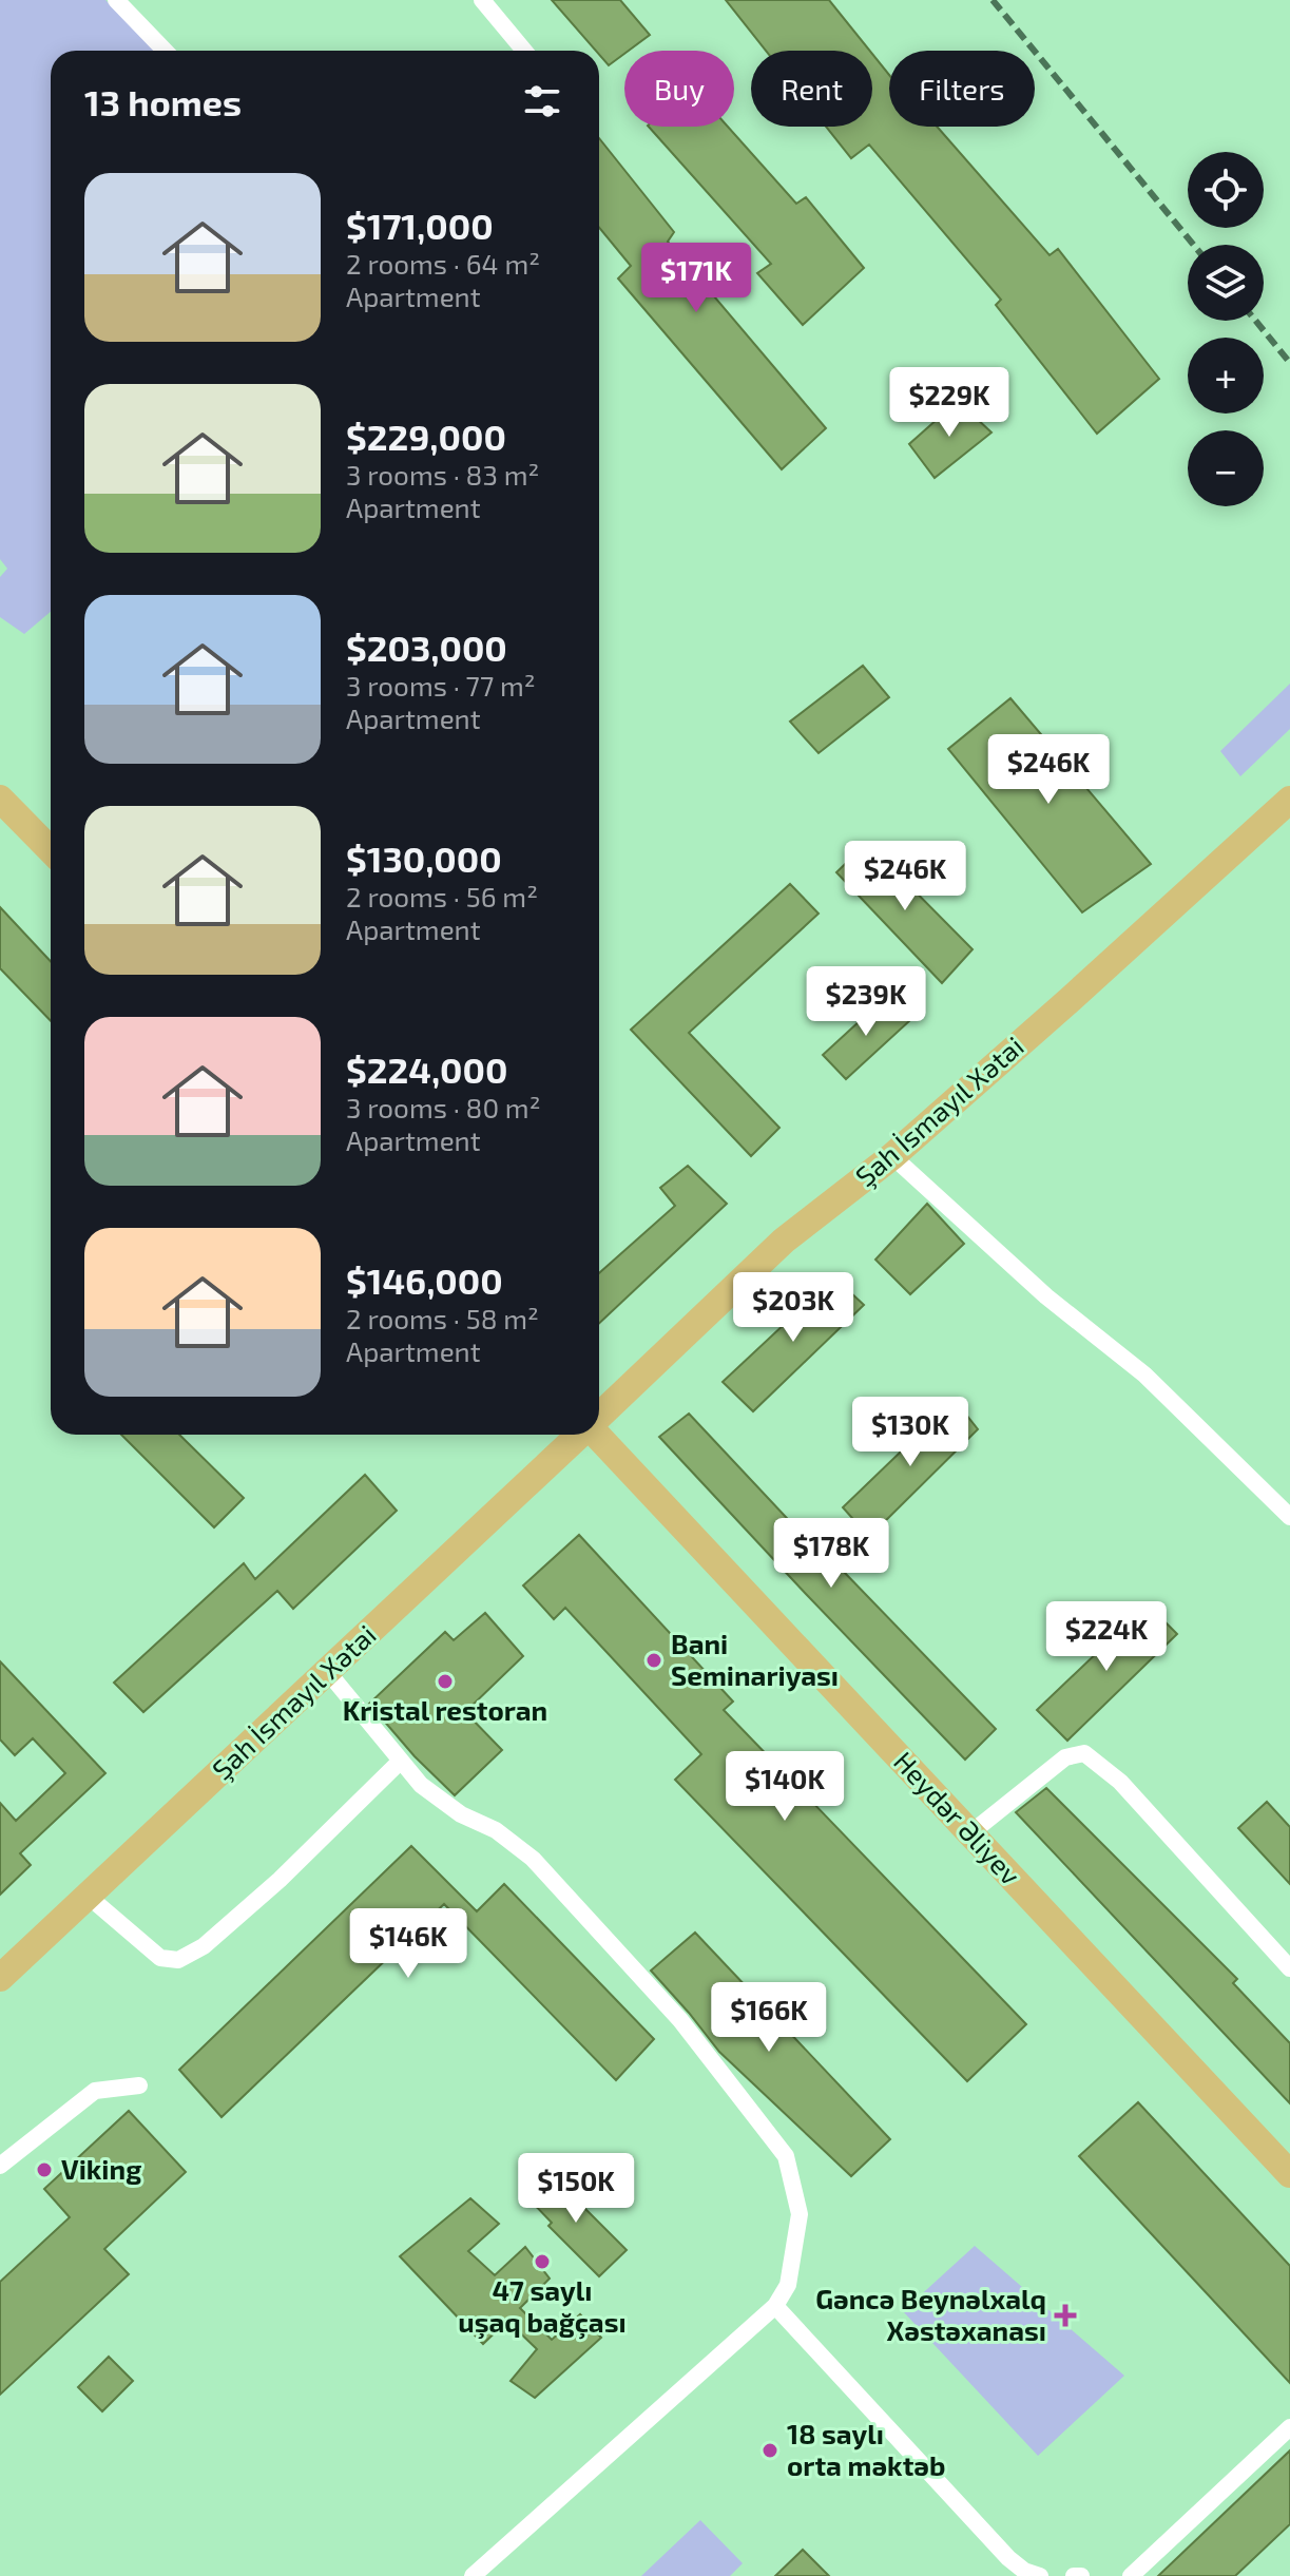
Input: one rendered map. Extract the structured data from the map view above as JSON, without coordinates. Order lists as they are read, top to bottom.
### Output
{
  "streets": {
    "main road": ["Şah İsmayıl Xətai", "Heydər Əliyev"]
  },
  "places": {
    "other": [
      "Bani Seminariyası",
      "Kristal restoran",
      "Viking",
      "47 saylı uşaq bağçası",
      "18 saylı orta məktəb"
    ],
    "health": ["Gəncə Beynəlxalq Xəstəxanası"]
  },
  "page": {
    "chip": ["Buy", "Rent", "Filters"],
    "heading": "13 homes",
    "map_buttons": ["+", "−"],
    "list": [
      {
        "name": "$171,000",
        "note": "2 rooms · 64 m² · Apartment"
      },
      {
        "name": "$229,000",
        "note": "3 rooms · 83 m² · Apartment"
      },
      {
        "name": "$203,000",
        "note": "3 rooms · 77 m² · Apartment"
      },
      {
        "name": "$130,000",
        "note": "2 rooms · 56 m² · Apartment"
      },
      {
        "name": "$224,000",
        "note": "3 rooms · 80 m² · Apartment"
      },
      {
        "name": "$146,000",
        "note": "2 rooms · 58 m² · Apartment"
      }
    ],
    "price": [
      "$171K",
      "$229K",
      "$246K",
      "$246K",
      "$239K",
      "$203K",
      "$130K",
      "$178K",
      "$224K",
      "$140K",
      "$146K",
      "$166K",
      "$150K"
    ]
  }
}
